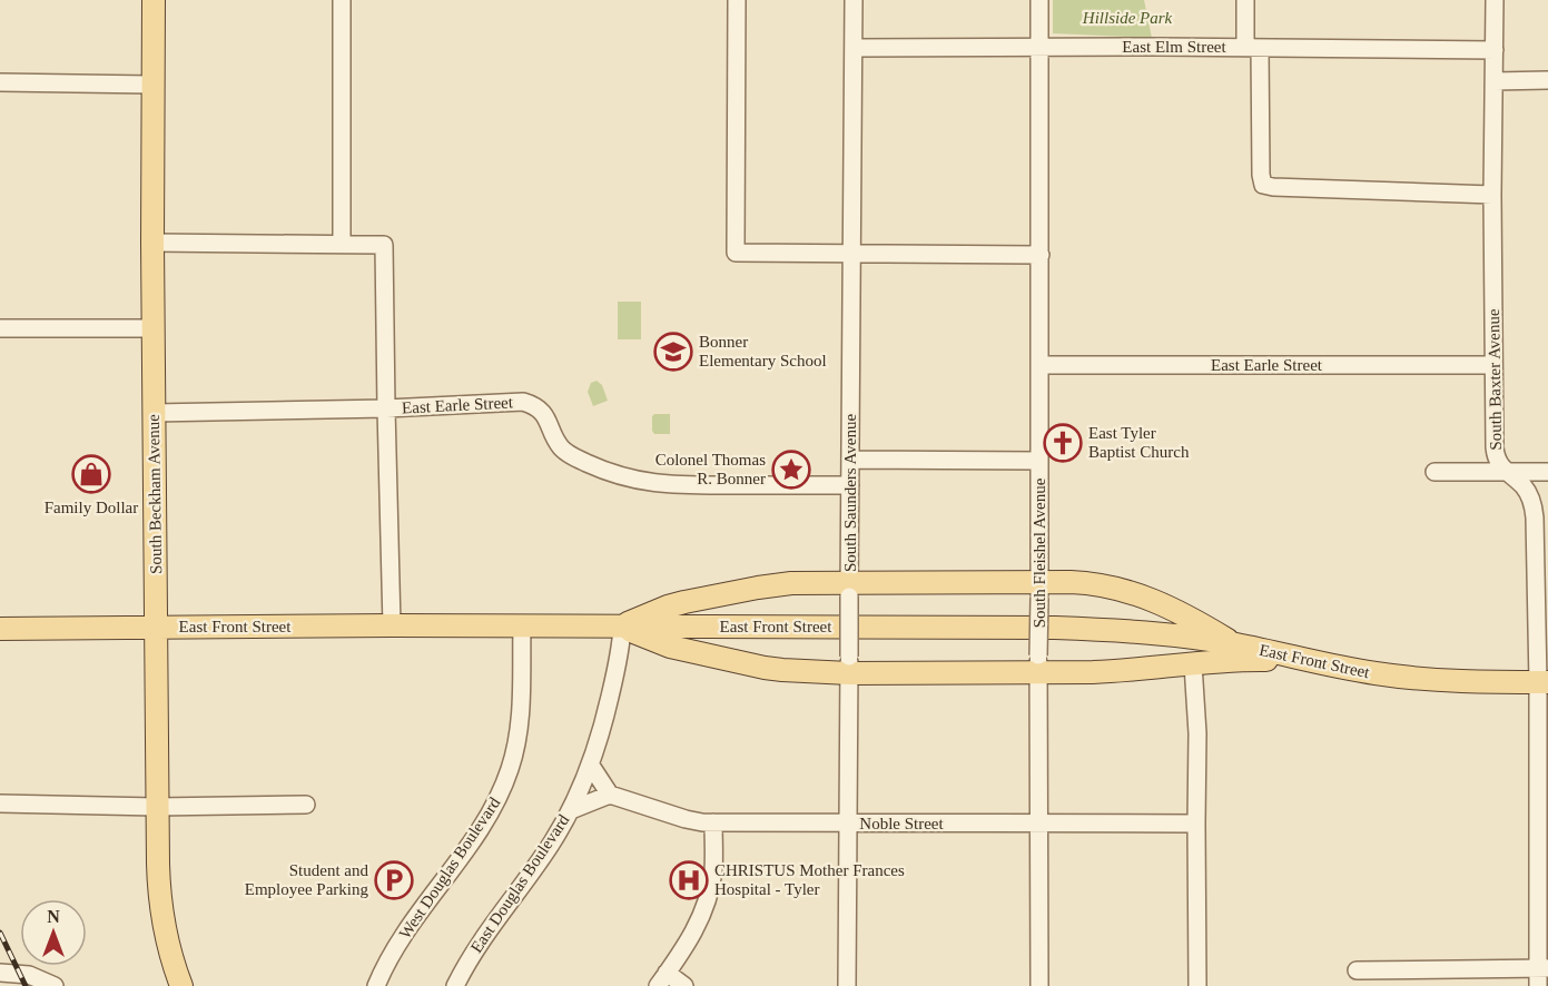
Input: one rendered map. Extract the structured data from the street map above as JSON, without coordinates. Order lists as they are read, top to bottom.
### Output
{
  "streets": {
    "main road": ["South Beckham Avenue", "East Front Street"],
    "street": [
      "East Elm Street",
      "East Earle Street",
      "South Baxter Avenue",
      "South Saunders Avenue",
      "South Fleishel Avenue",
      "Noble Street",
      "West Douglas Boulevard",
      "East Douglas Boulevard"
    ]
  },
  "crossings": [
    ["East Elm Street", "South Baxter Avenue"],
    ["East Elm Street", "South Saunders Avenue"],
    ["East Elm Street", "South Fleishel Avenue"],
    ["East Earle Street", "South Baxter Avenue"],
    ["East Earle Street", "South Saunders Avenue"],
    ["East Earle Street", "South Beckham Avenue"],
    ["East Earle Street", "South Fleishel Avenue"],
    ["South Baxter Avenue", "East Front Street"],
    ["South Saunders Avenue", "Noble Street"],
    ["South Beckham Avenue", "East Front Street"],
    ["South Fleishel Avenue", "Noble Street"],
    ["East Front Street", "West Douglas Boulevard"],
    ["East Front Street", "East Douglas Boulevard"]
  ],
  "parks": ["Hillside Park"],
  "places": {
    "school or university": ["Bonner Elementary School"],
    "church": ["East Tyler Baptist Church"],
    "place": ["Colonel Thomas R. Bonner"],
    "shop": ["Family Dollar"],
    "parking": ["Student and Employee Parking"],
    "hospital": ["CHRISTUS Mother Frances Hospital - Tyler"]
  },
  "north": "top"
}
